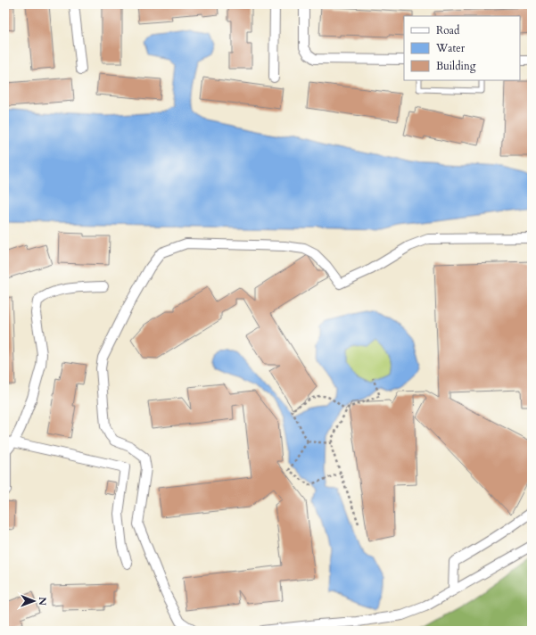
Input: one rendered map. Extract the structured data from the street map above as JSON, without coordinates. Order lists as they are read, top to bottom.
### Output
{
  "legend": ["Road", "Water", "Building"],
  "north": "right"
}
